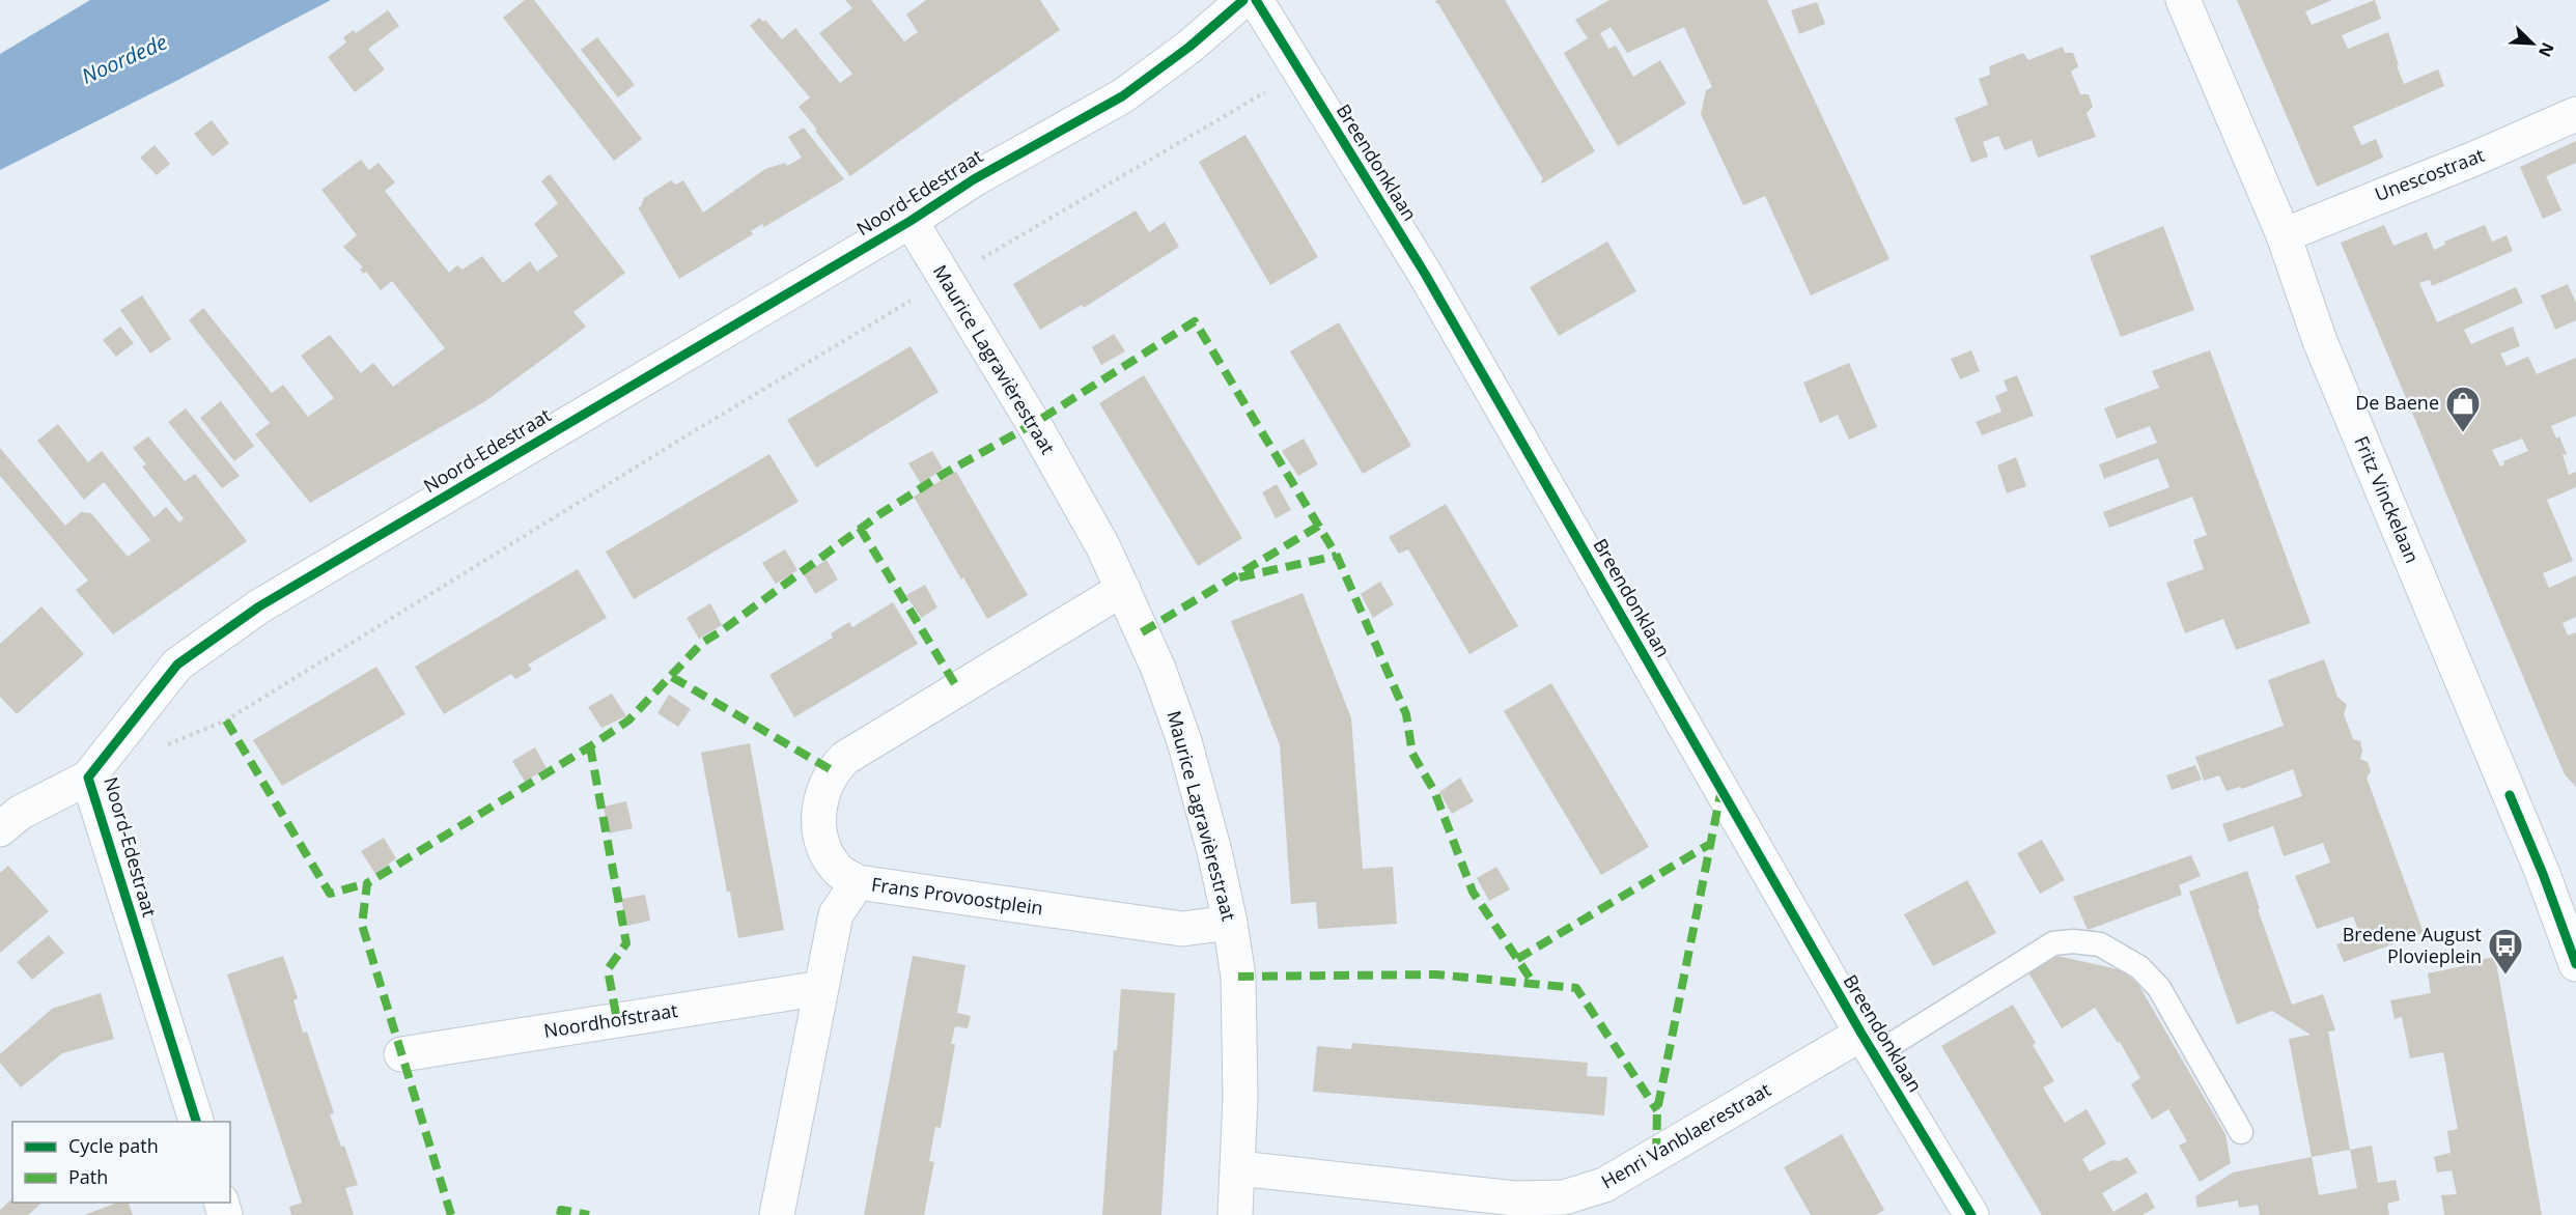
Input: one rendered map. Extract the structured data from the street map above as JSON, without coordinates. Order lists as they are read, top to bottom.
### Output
{
  "streets": {
    "street": [
      "Breendonklaan",
      "Unescostraat",
      "Noord-Edestraat",
      "Maurice Lagravièrestraat",
      "Fritz Vinckelaan",
      "Frans Provoostplein",
      "Noordhofstraat",
      "Henri Vanblaerestraat"
    ]
  },
  "crossings": [
    ["Breendonklaan", "Henri Vanblaerestraat"],
    ["Unescostraat", "Fritz Vinckelaan"],
    ["Noord-Edestraat", "Maurice Lagravièrestraat"],
    ["Maurice Lagravièrestraat", "Frans Provoostplein"],
    ["Maurice Lagravièrestraat", "Henri Vanblaerestraat"]
  ],
  "water": ["Noordede"],
  "places": {
    "shop": ["De Baene"],
    "bus stop": ["Bredene August Plovieplein"]
  },
  "legend": ["Cycle path", "Path"],
  "north": "bottom right"
}
